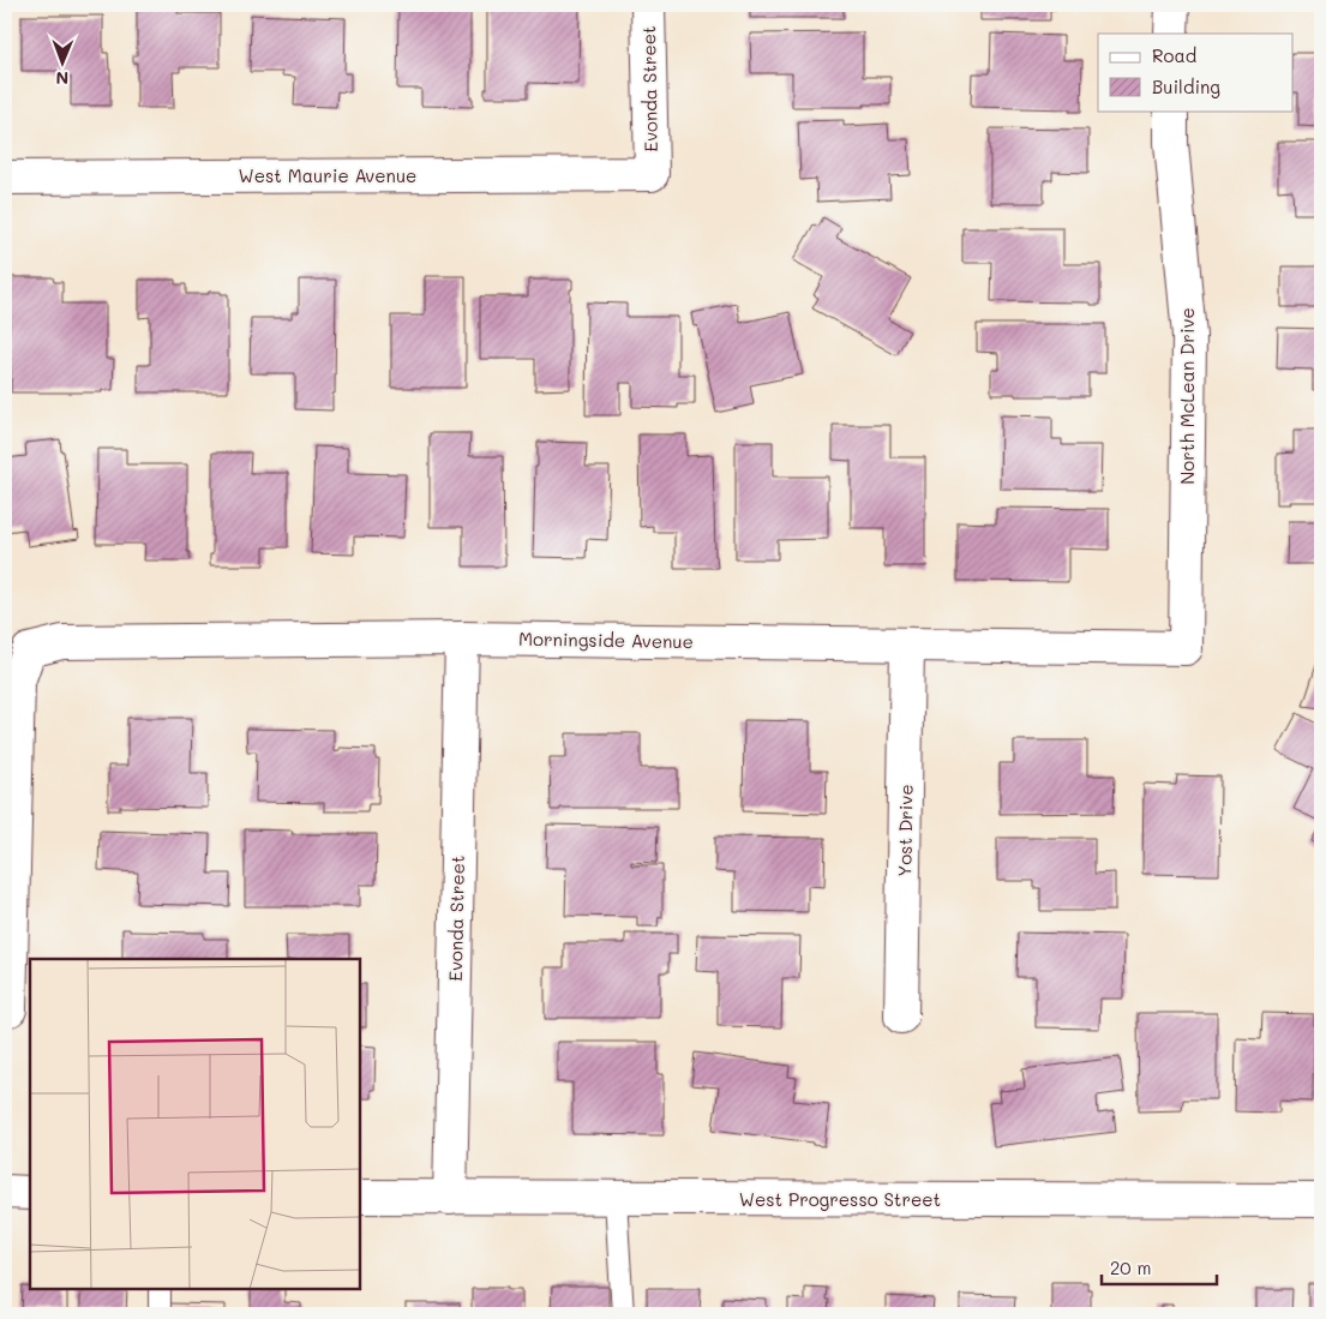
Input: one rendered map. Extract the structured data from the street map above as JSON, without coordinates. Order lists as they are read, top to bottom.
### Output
{
  "streets": {
    "street": [
      "Evonda Street",
      "West Maurie Avenue",
      "North McLean Drive",
      "Morningside Avenue",
      "Yost Drive",
      "West Progresso Street"
    ]
  },
  "crossings": [
    ["Evonda Street", "West Maurie Avenue"],
    ["Evonda Street", "Morningside Avenue"],
    ["Evonda Street", "West Progresso Street"],
    ["North McLean Drive", "Morningside Avenue"],
    ["Morningside Avenue", "Yost Drive"]
  ],
  "legend": ["Road", "Building"],
  "scale_bar": "20 m",
  "north": "bottom"
}
